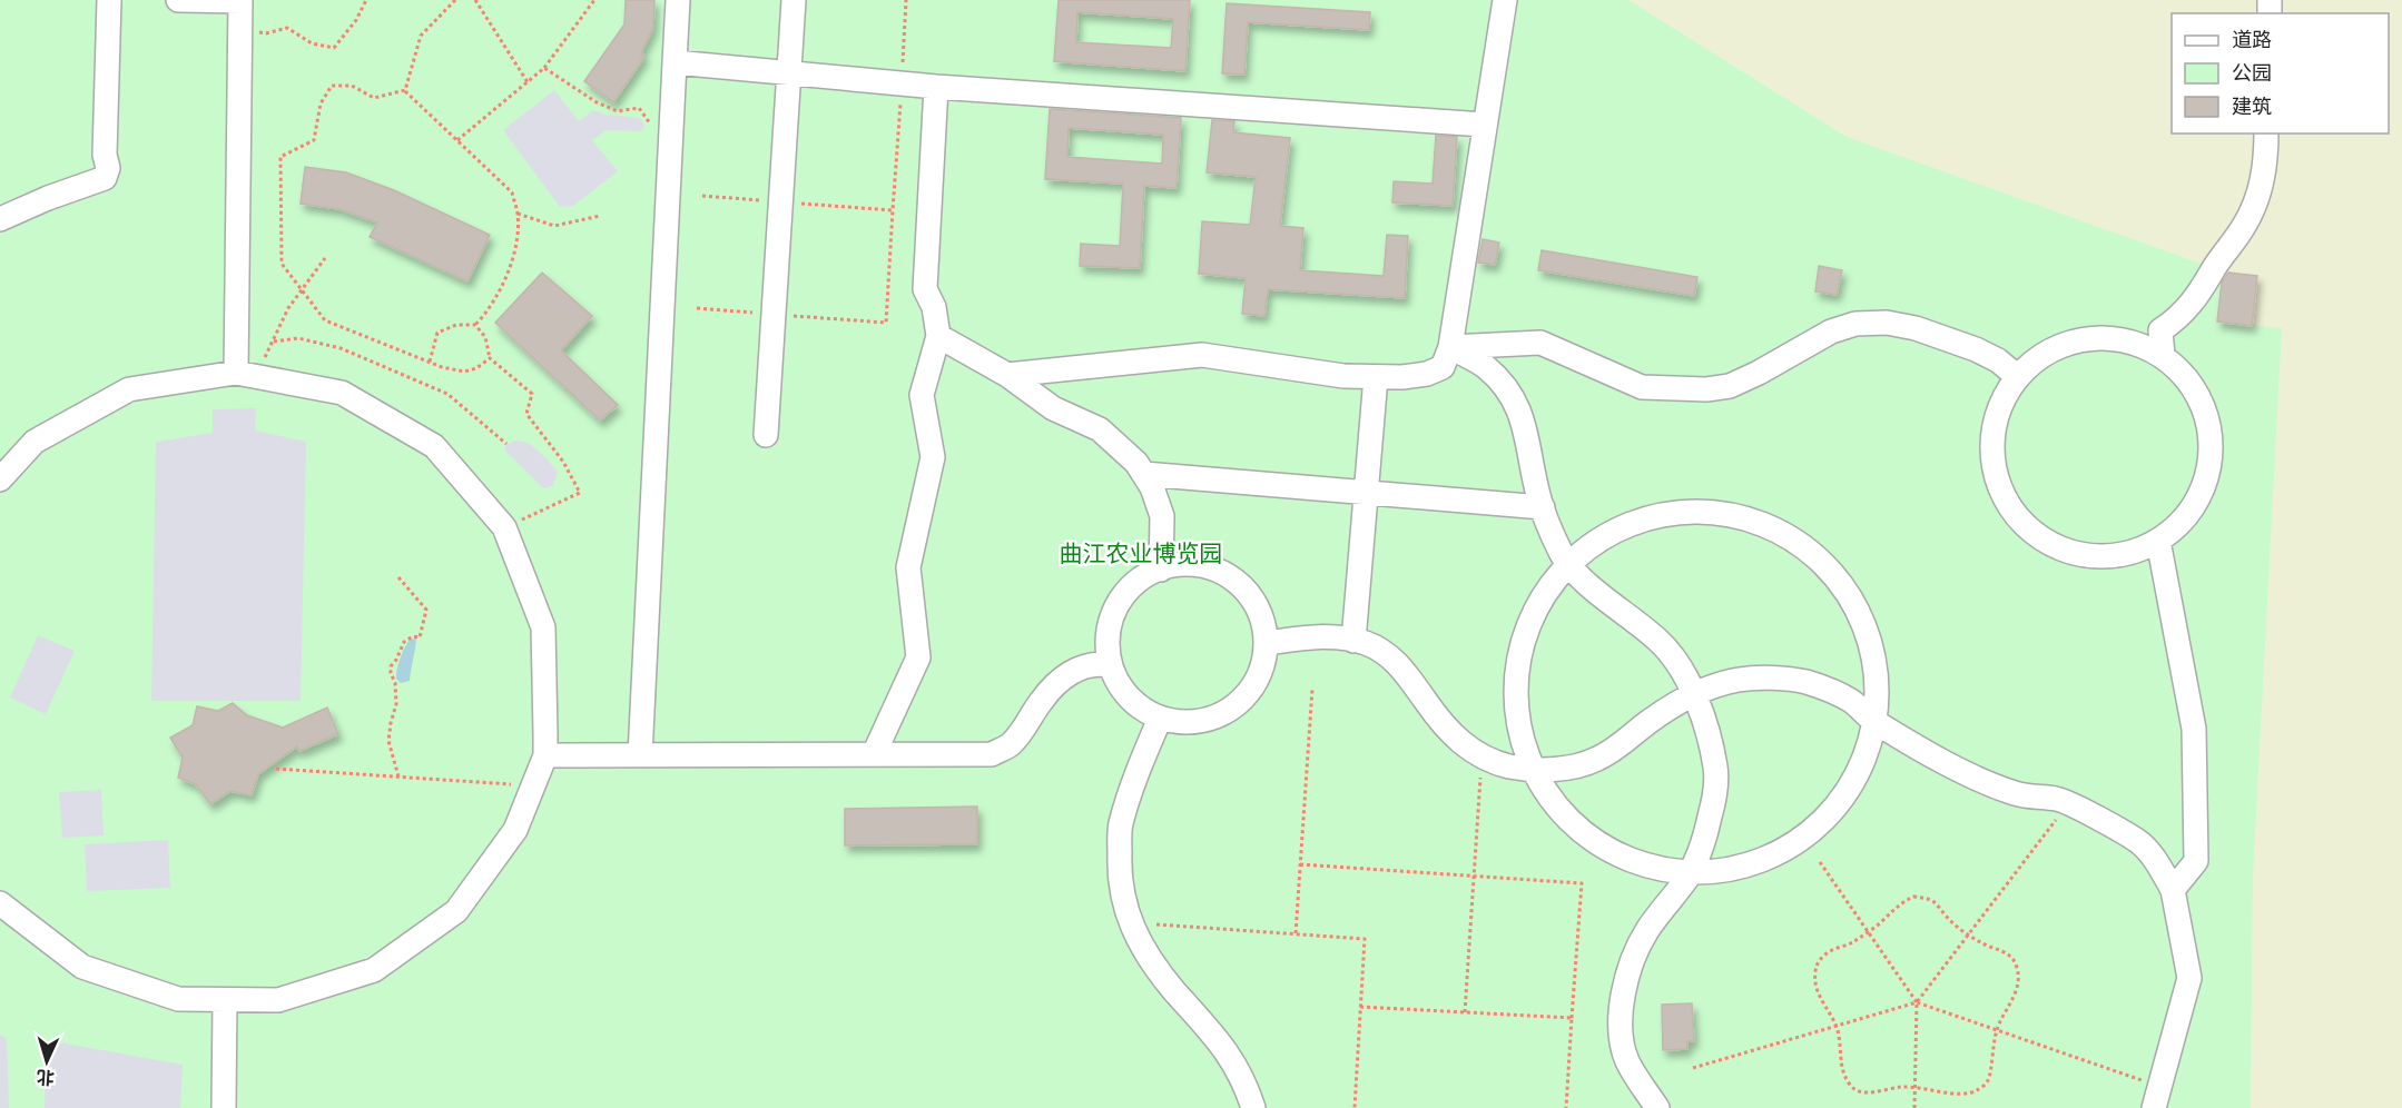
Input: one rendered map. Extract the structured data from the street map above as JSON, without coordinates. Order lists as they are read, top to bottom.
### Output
{
  "parks": ["曲江农业博览园"],
  "legend": ["道路", "公园", "建筑"],
  "north": "bottom"
}
